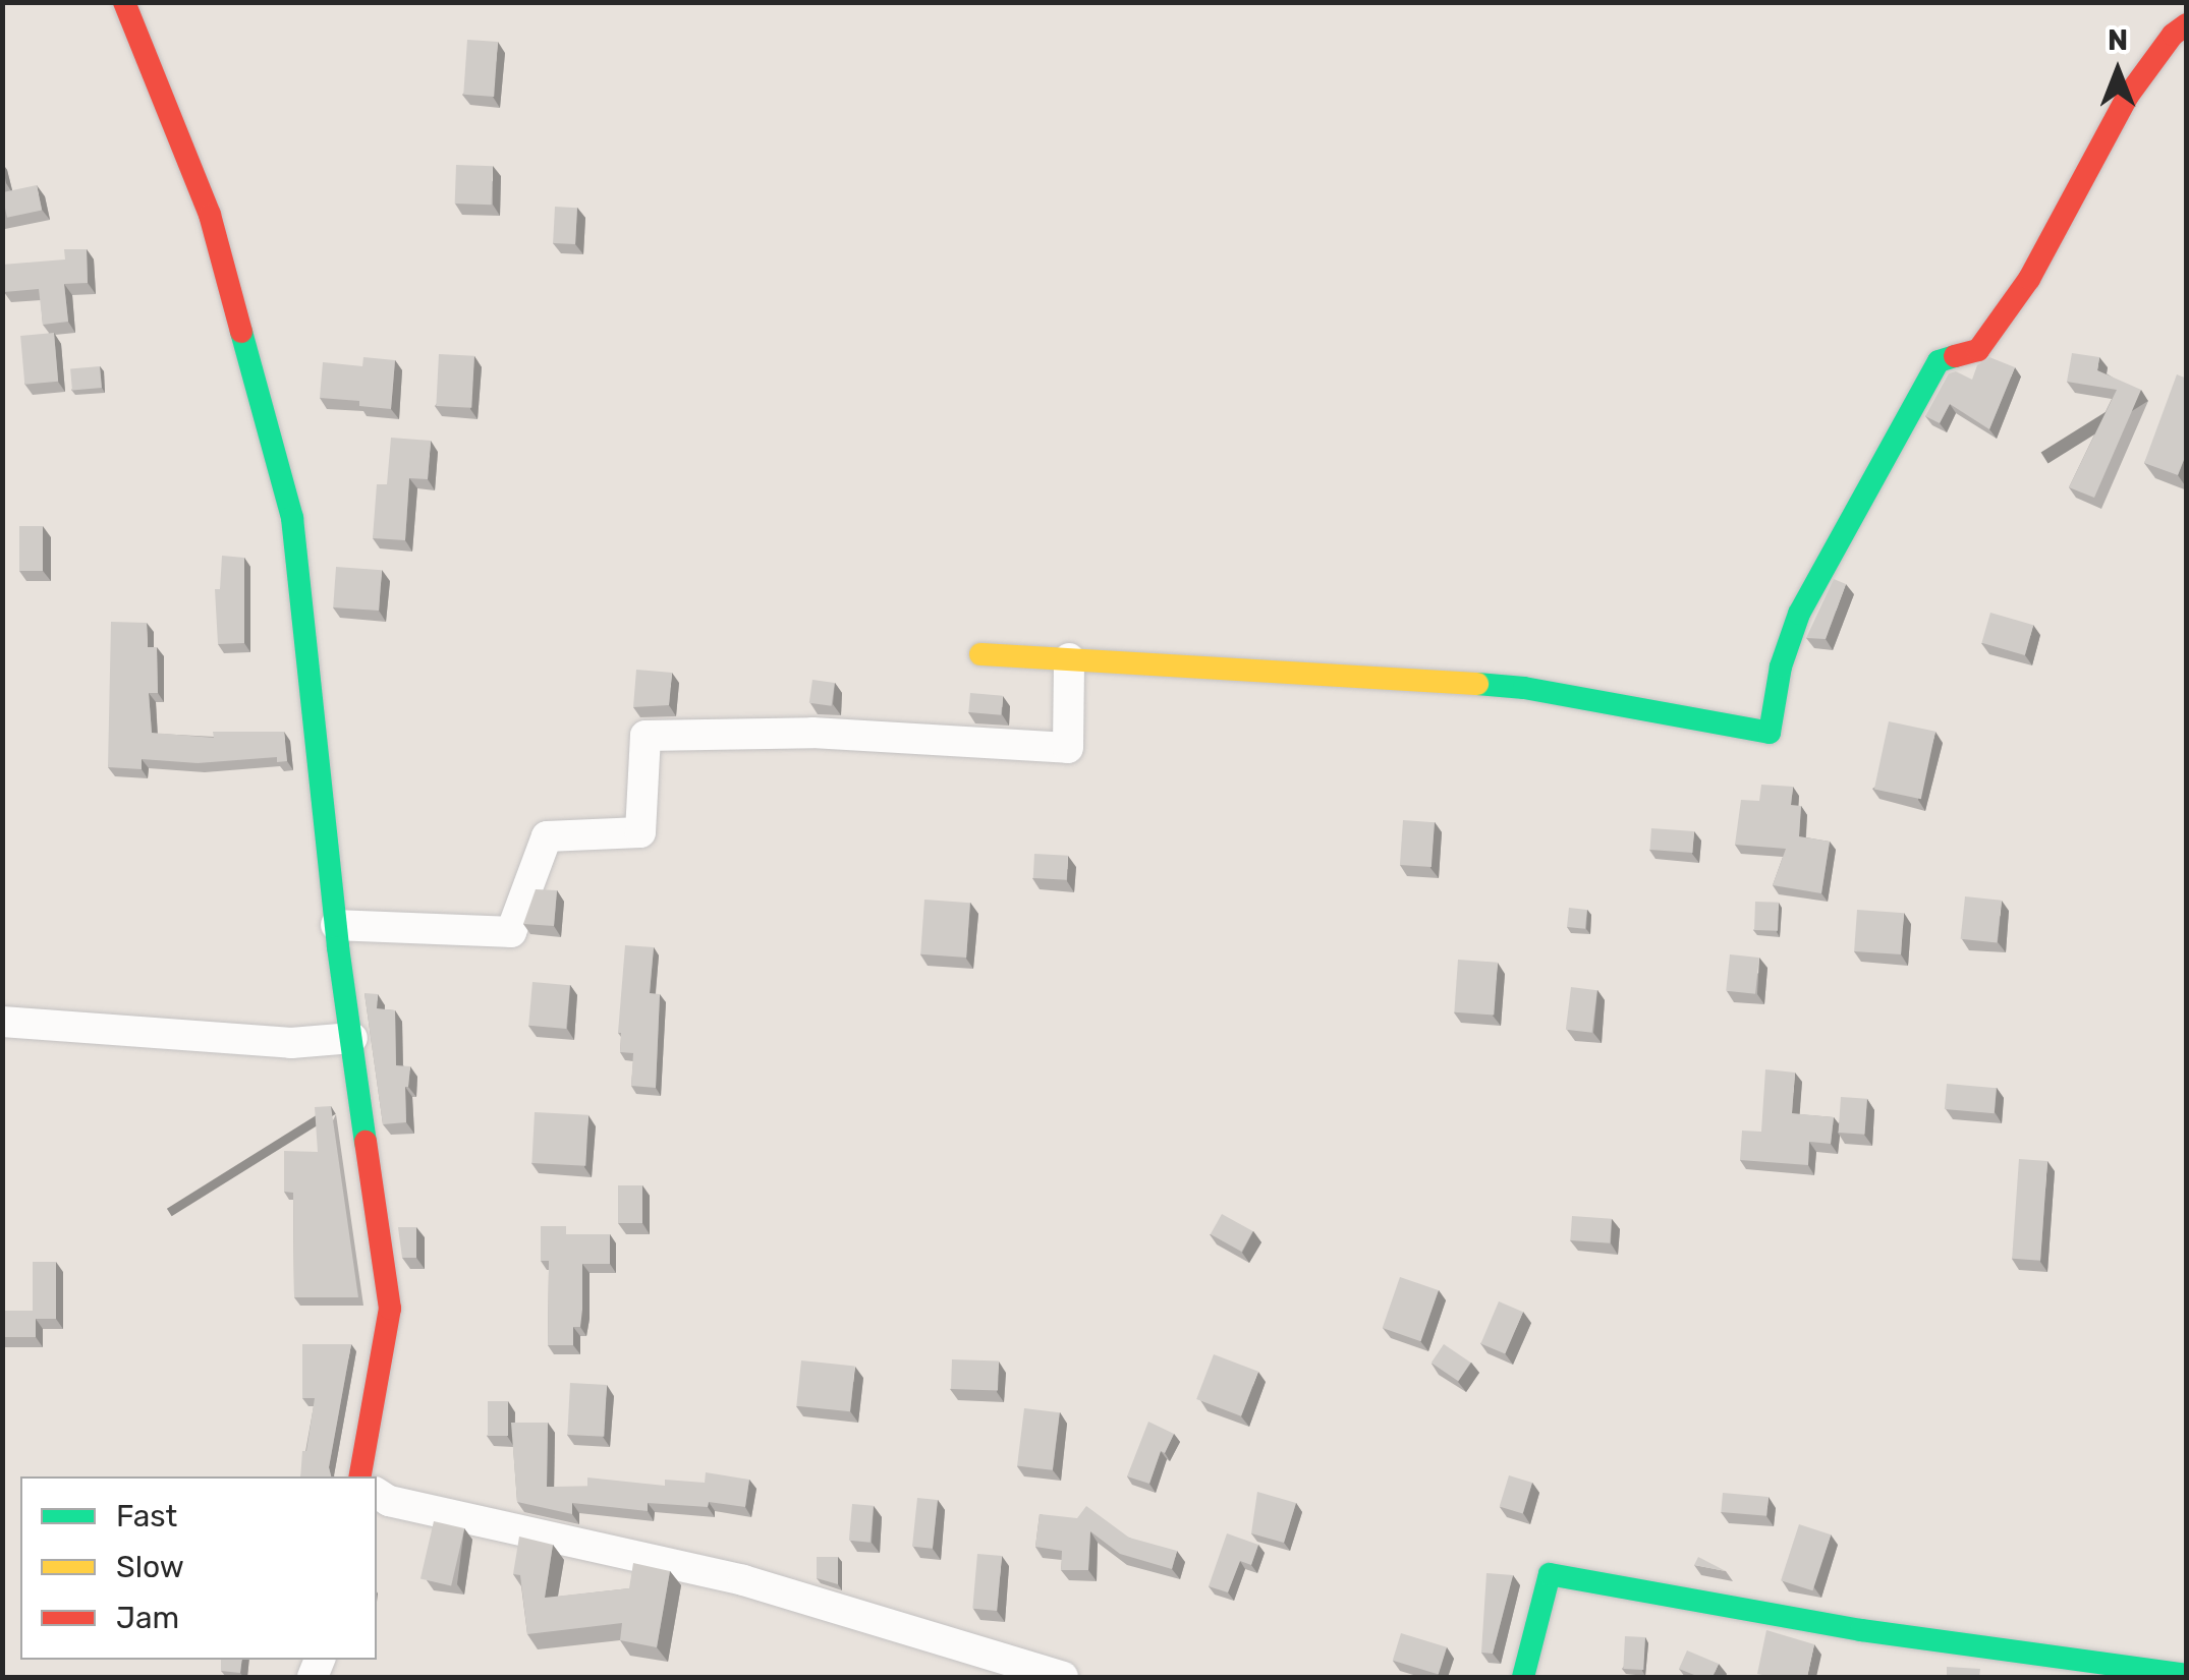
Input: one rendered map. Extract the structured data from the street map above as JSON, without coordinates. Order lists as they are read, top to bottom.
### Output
{
  "legend": ["Fast", "Slow", "Jam"],
  "north": "top"
}
